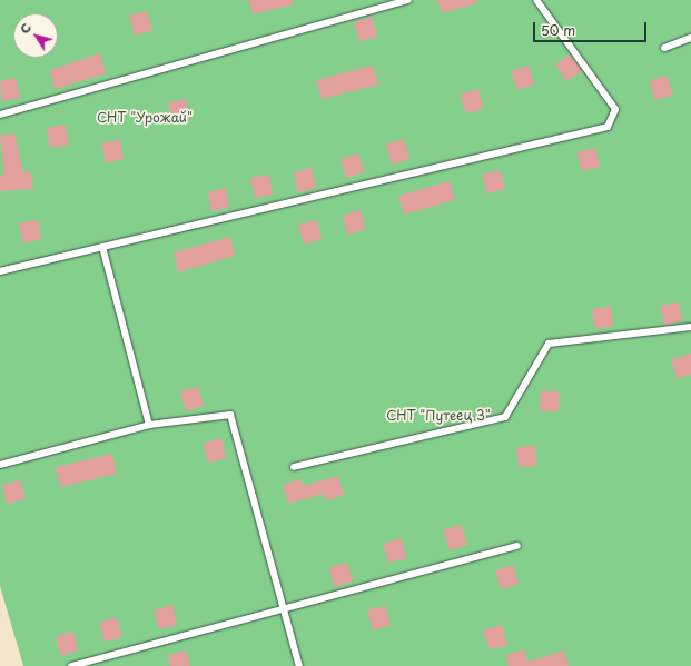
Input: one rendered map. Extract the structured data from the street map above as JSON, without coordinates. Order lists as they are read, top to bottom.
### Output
{
  "parks": ["СНТ \"Урожай\"", "СНТ \"Путеец 3\""],
  "scale_bar": "50 m",
  "north": "top left"
}
